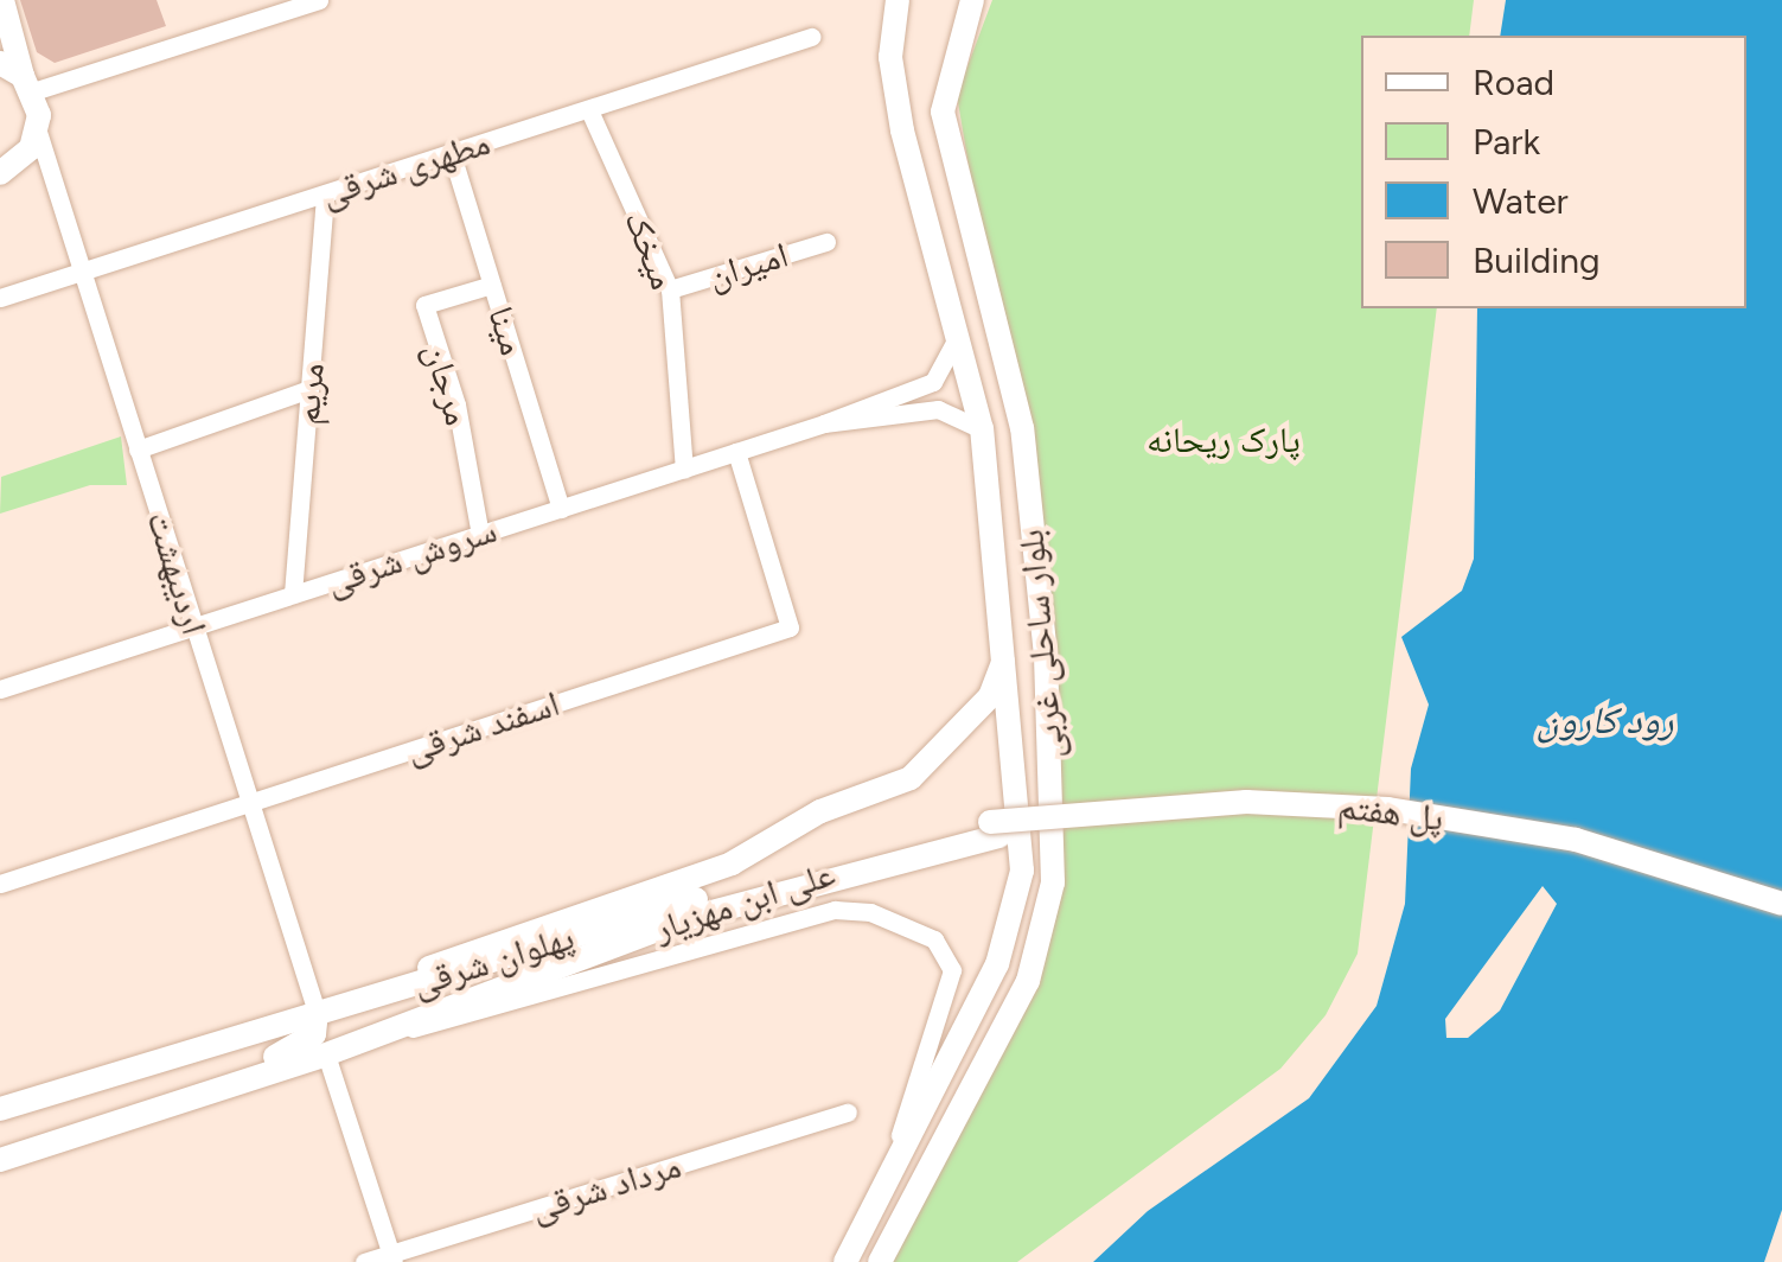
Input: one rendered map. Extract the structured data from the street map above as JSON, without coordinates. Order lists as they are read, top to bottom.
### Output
{
  "streets": {
    "main road": [
      "بلوار ساحلی غربی",
      "پل هفتم",
      "علی ابن مهزیار",
      "پهلوان شرقی"
    ],
    "street": [
      "مطهری شرقی",
      "میخک",
      "امیران",
      "مینا",
      "مرجان",
      "مریم",
      "سروش شرقی",
      "اردیبهشت",
      "اسفند شرقی",
      "مرداد شرقی"
    ]
  },
  "crossings": [
    ["مطهری شرقی", "میخک"],
    ["مطهری شرقی", "مینا"],
    ["مطهری شرقی", "مریم"],
    ["مطهری شرقی", "اردیبهشت"],
    ["میخک", "امیران"],
    ["میخک", "سروش شرقی"],
    ["مینا", "مرجان"],
    ["مینا", "سروش شرقی"],
    ["مرجان", "سروش شرقی"],
    ["مریم", "سروش شرقی"],
    ["سروش شرقی", "اردیبهشت"],
    ["سروش شرقی", "اسفند شرقی"],
    ["اردیبهشت", "اسفند شرقی"],
    ["اردیبهشت", "پهلوان شرقی"],
    ["بلوار ساحلی غربی", "پهلوان شرقی"],
    ["پل هفتم", "علی ابن مهزیار"],
    ["پل هفتم", "پهلوان شرقی"],
    ["علی ابن مهزیار", "پهلوان شرقی"]
  ],
  "water": ["رود کارون"],
  "parks": ["پارک ریحانه"],
  "legend": [
    "Road",
    "Park",
    "Water",
    "Building"
  ]
}
